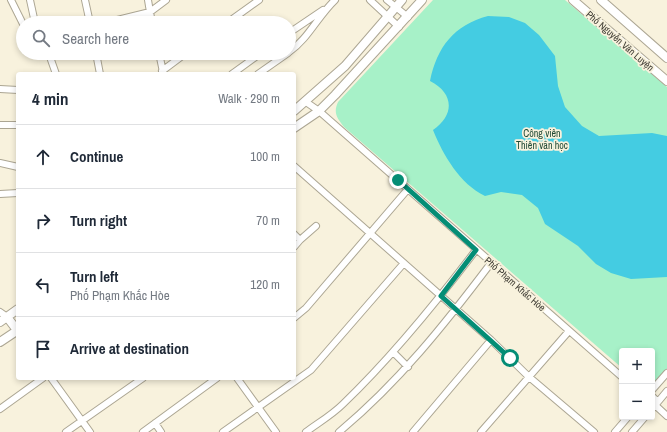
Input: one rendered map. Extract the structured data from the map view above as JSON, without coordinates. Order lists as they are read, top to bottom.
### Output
{
  "streets": {
    "main road": ["Phố Nguyễn Văn Luyện"],
    "street": ["Phố Phạm Khắc Hòe"]
  },
  "parks": ["Công viên Thiên văn học"],
  "page": {
    "search": "Search here",
    "heading": ["4 min", "Walk · 290 m"],
    "list": [
      ["Continue", "100 m"],
      ["Turn right", "70 m"],
      ["Turn left", "Phố Phạm Khắc Hòe", "120 m"],
      "Arrive at destination"
    ],
    "map_buttons": ["+", "−"]
  }
}
